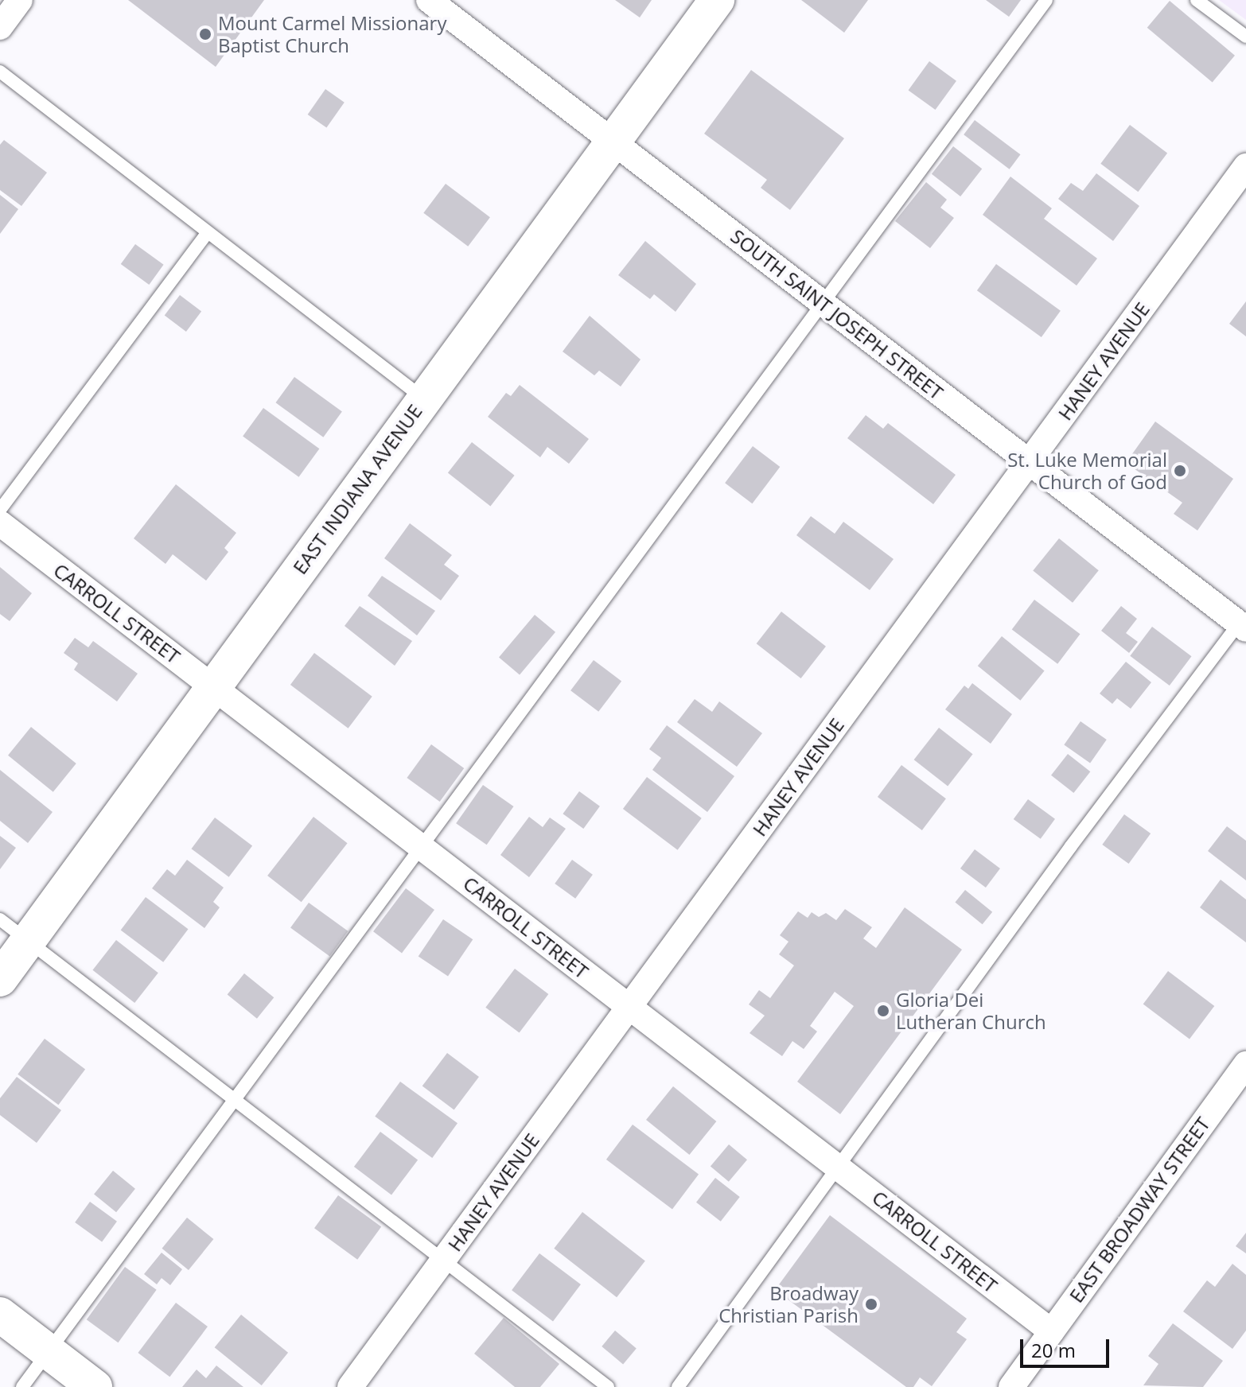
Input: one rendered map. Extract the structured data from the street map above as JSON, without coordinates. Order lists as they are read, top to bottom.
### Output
{
  "streets": {
    "street": [
      "SOUTH SAINT JOSEPH STREET",
      "HANEY AVENUE",
      "EAST INDIANA AVENUE",
      "CARROLL STREET",
      "EAST BROADWAY STREET"
    ]
  },
  "crossings": [
    ["SOUTH SAINT JOSEPH STREET", "HANEY AVENUE"],
    ["SOUTH SAINT JOSEPH STREET", "EAST INDIANA AVENUE"],
    ["HANEY AVENUE", "CARROLL STREET"],
    ["EAST INDIANA AVENUE", "CARROLL STREET"],
    ["CARROLL STREET", "EAST BROADWAY STREET"]
  ],
  "places": [
    "Mount Carmel Missionary Baptist Church",
    "St. Luke Memorial Church of God",
    "Gloria Dei Lutheran Church",
    "Broadway Christian Parish"
  ],
  "scale_bar": "20 m"
}
